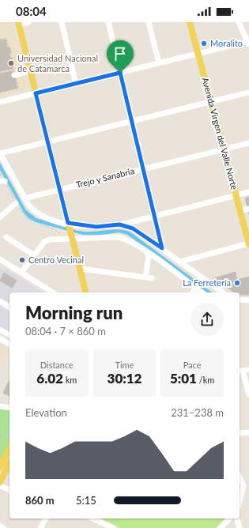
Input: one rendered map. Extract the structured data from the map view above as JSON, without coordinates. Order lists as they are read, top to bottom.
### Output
{
  "streets": {
    "main road": ["Avenida Virgen del Valle Norte"],
    "street": ["Trejo y Sanabria"]
  },
  "crossings": [
    ["Avenida Virgen del Valle Norte", "Trejo y Sanabria"]
  ],
  "places": [
    "Moralito",
    "Universidad Nacional de Catamarca",
    "Centro Vecinal",
    "La Ferretería"
  ],
  "page": {
    "status": "08:04",
    "heading": ["Morning run", "08:04 · 7 × 860 m"],
    "stats": [
      ["Distance", "6.02 km"],
      ["Time", "30:12"],
      ["Pace", "5:01 /km"]
    ],
    "chart": ["Elevation", "231–238 m"],
    "list": [
      {
        "name": "860 m",
        "note": "5:15"
      }
    ]
  }
}
